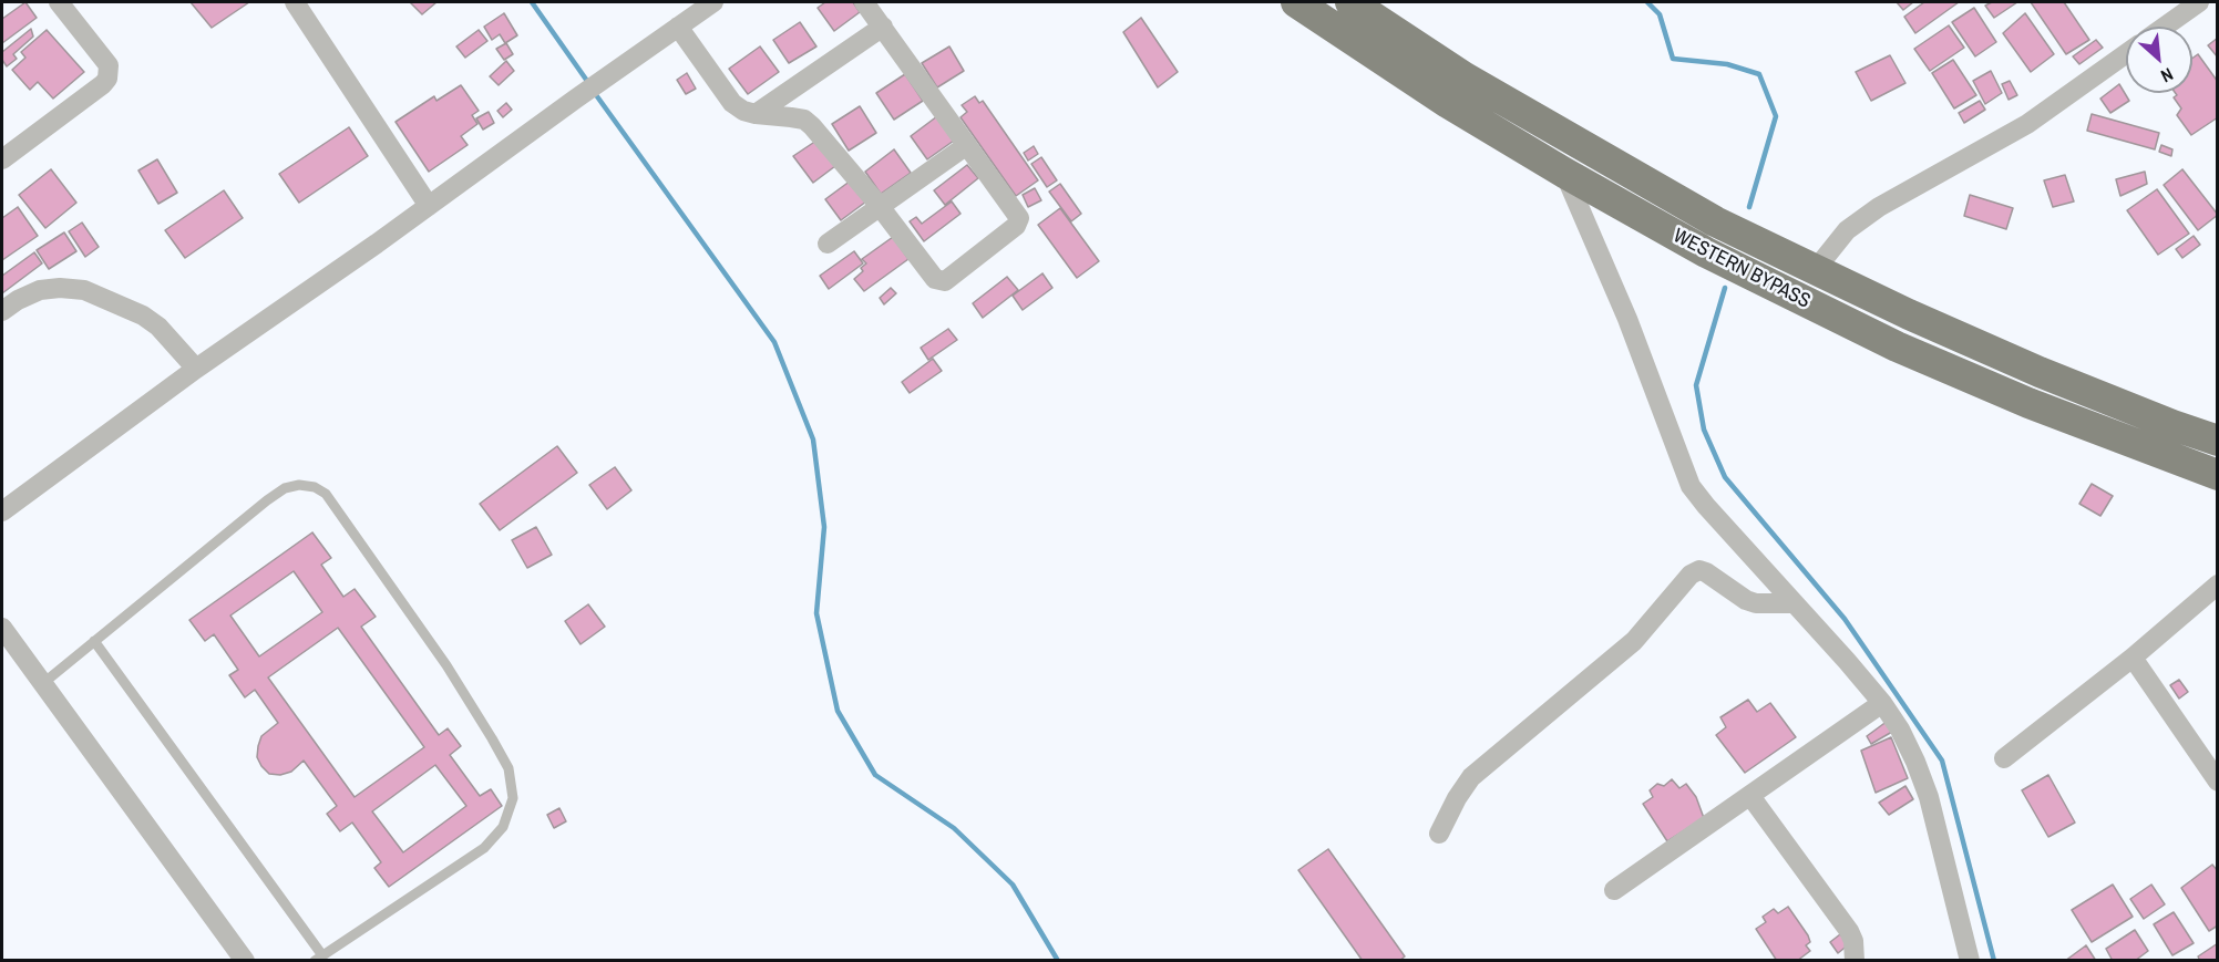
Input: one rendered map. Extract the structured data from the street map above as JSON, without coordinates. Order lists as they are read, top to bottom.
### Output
{
  "streets": {
    "main road": ["WESTERN BYPASS"]
  },
  "north": "bottom right"
}
